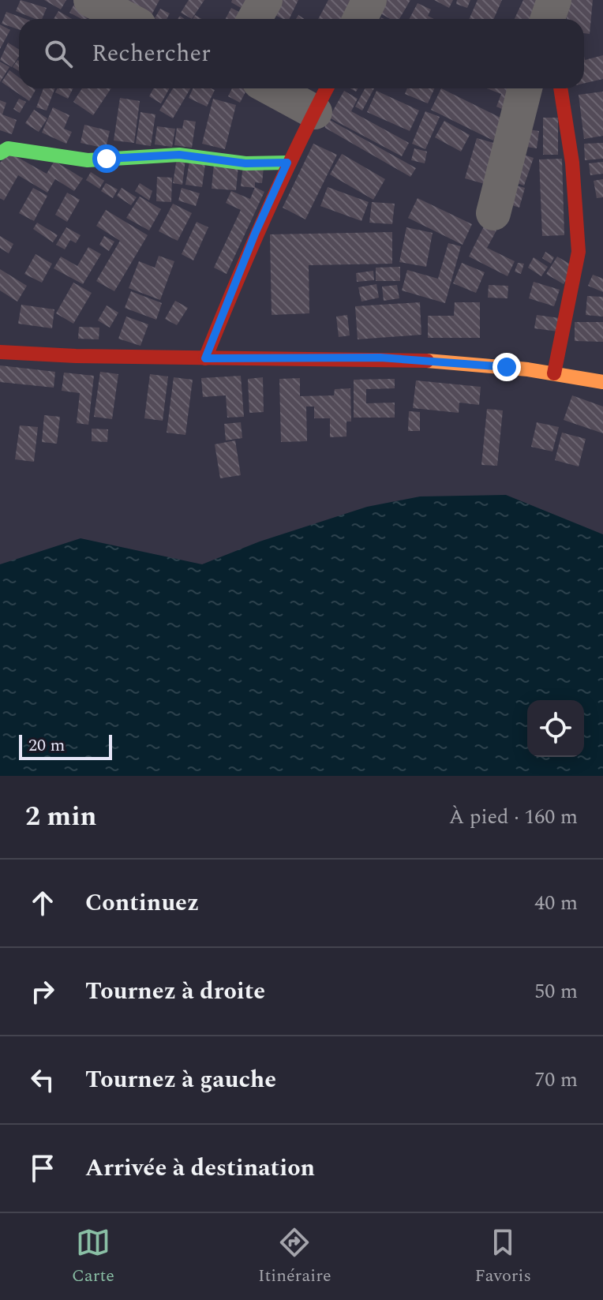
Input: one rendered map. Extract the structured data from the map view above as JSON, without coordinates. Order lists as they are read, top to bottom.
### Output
{
  "scale_bar": "20 m",
  "page": {
    "search": "Rechercher",
    "scale": "20 m",
    "heading": ["2 min", "À pied · 160 m"],
    "list": [
      ["Continuez", "40 m"],
      ["Tournez à droite", "50 m"],
      ["Tournez à gauche", "70 m"],
      "Arrivée à destination"
    ],
    "nav": ["Carte", "Itinéraire", "Favoris"]
  }
}
